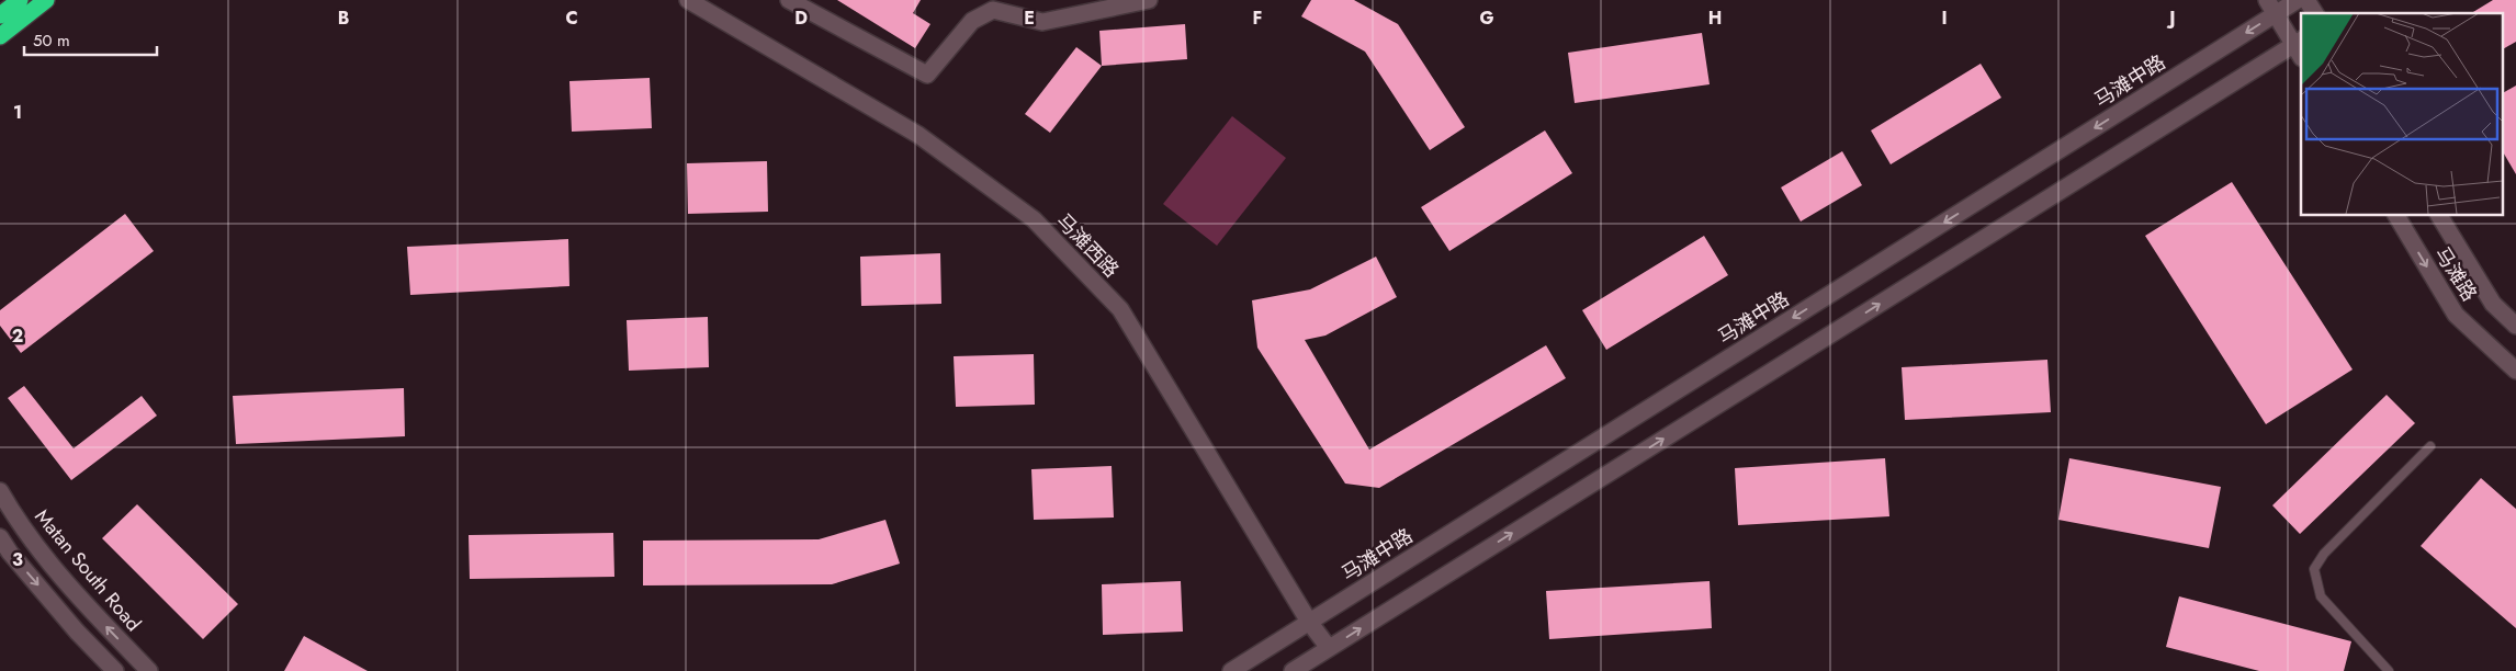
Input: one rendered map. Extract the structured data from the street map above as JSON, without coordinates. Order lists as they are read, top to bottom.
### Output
{
  "streets": {
    "main road": [
      "马滩中路",
      "马滩西路",
      "马滩路",
      "Matan South Road"
    ]
  },
  "crossings": [
    ["马滩中路", "马滩西路"]
  ],
  "scale_bar": "50 m",
  "grid": {
    "columns": [
      "B",
      "C",
      "D",
      "E",
      "F",
      "G",
      "H",
      "I",
      "J"
    ],
    "rows": ["1", "2", "3"]
  }
}
